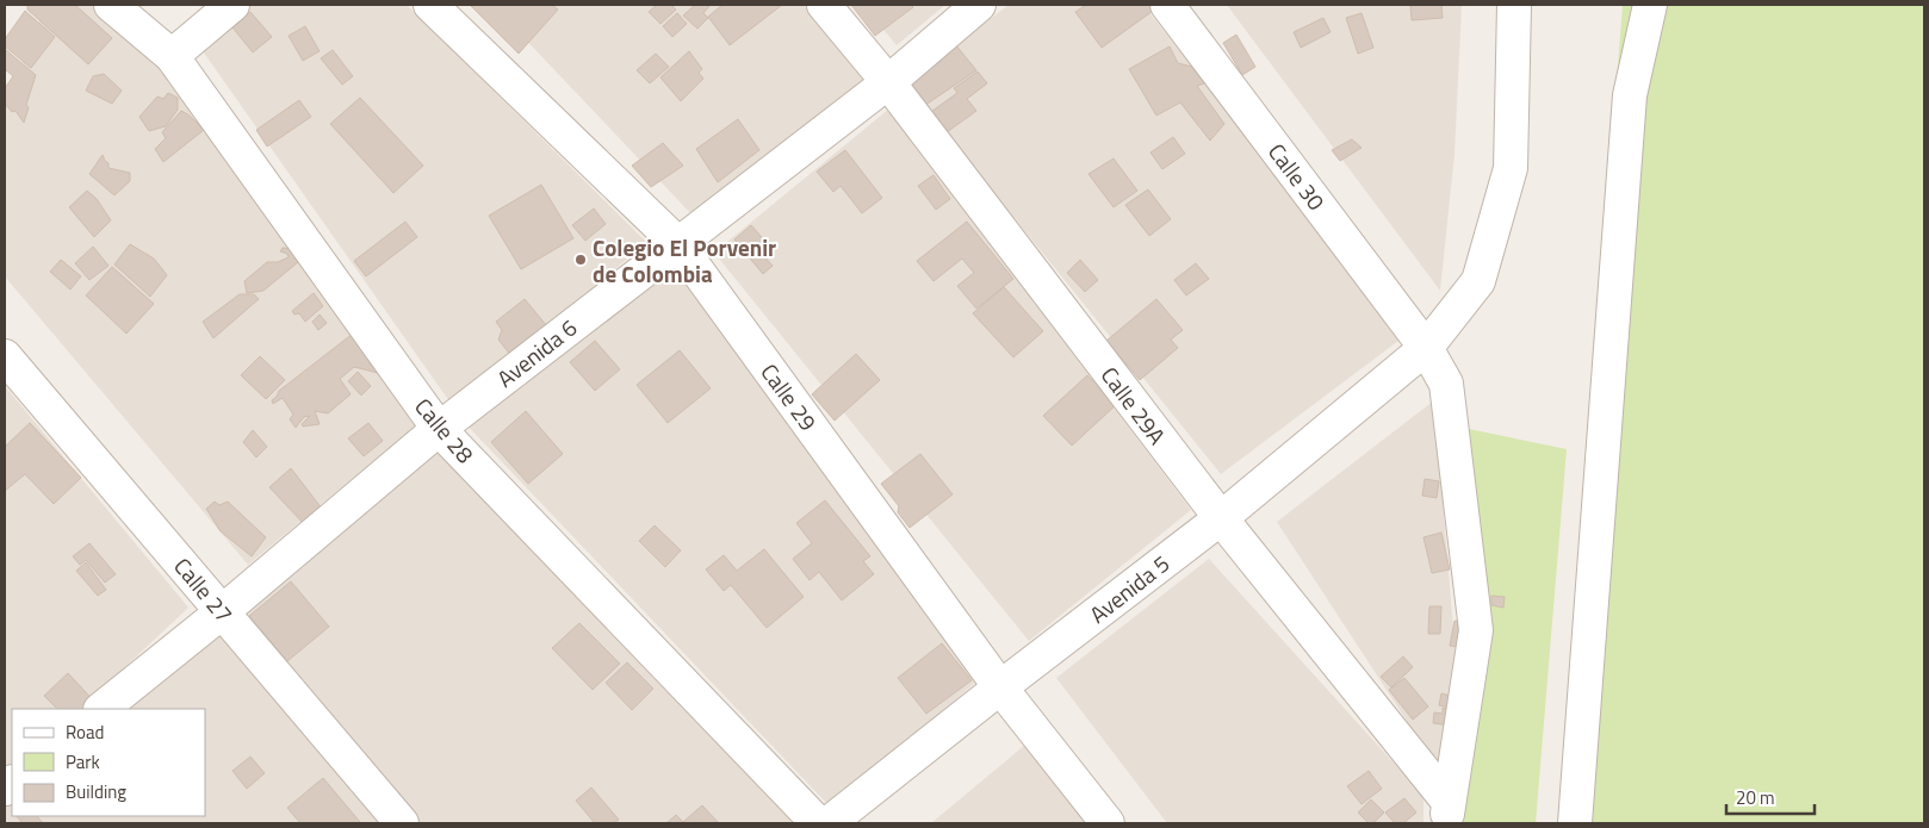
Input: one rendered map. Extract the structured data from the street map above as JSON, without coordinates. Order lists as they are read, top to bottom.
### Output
{
  "streets": {
    "street": [
      "Calle 30",
      "Avenida 6",
      "Calle 29",
      "Calle 29A",
      "Calle 28",
      "Avenida 5",
      "Calle 27"
    ]
  },
  "crossings": [
    ["Calle 30", "Calle 29A"],
    ["Calle 30", "Avenida 5"],
    ["Avenida 6", "Calle 29"],
    ["Avenida 6", "Calle 29A"],
    ["Avenida 6", "Calle 28"],
    ["Avenida 6", "Calle 27"],
    ["Calle 29", "Avenida 5"],
    ["Calle 29A", "Avenida 5"]
  ],
  "places": ["Colegio El Porvenir de Colombia"],
  "legend": ["Road", "Park", "Building"],
  "scale_bar": "20 m"
}
